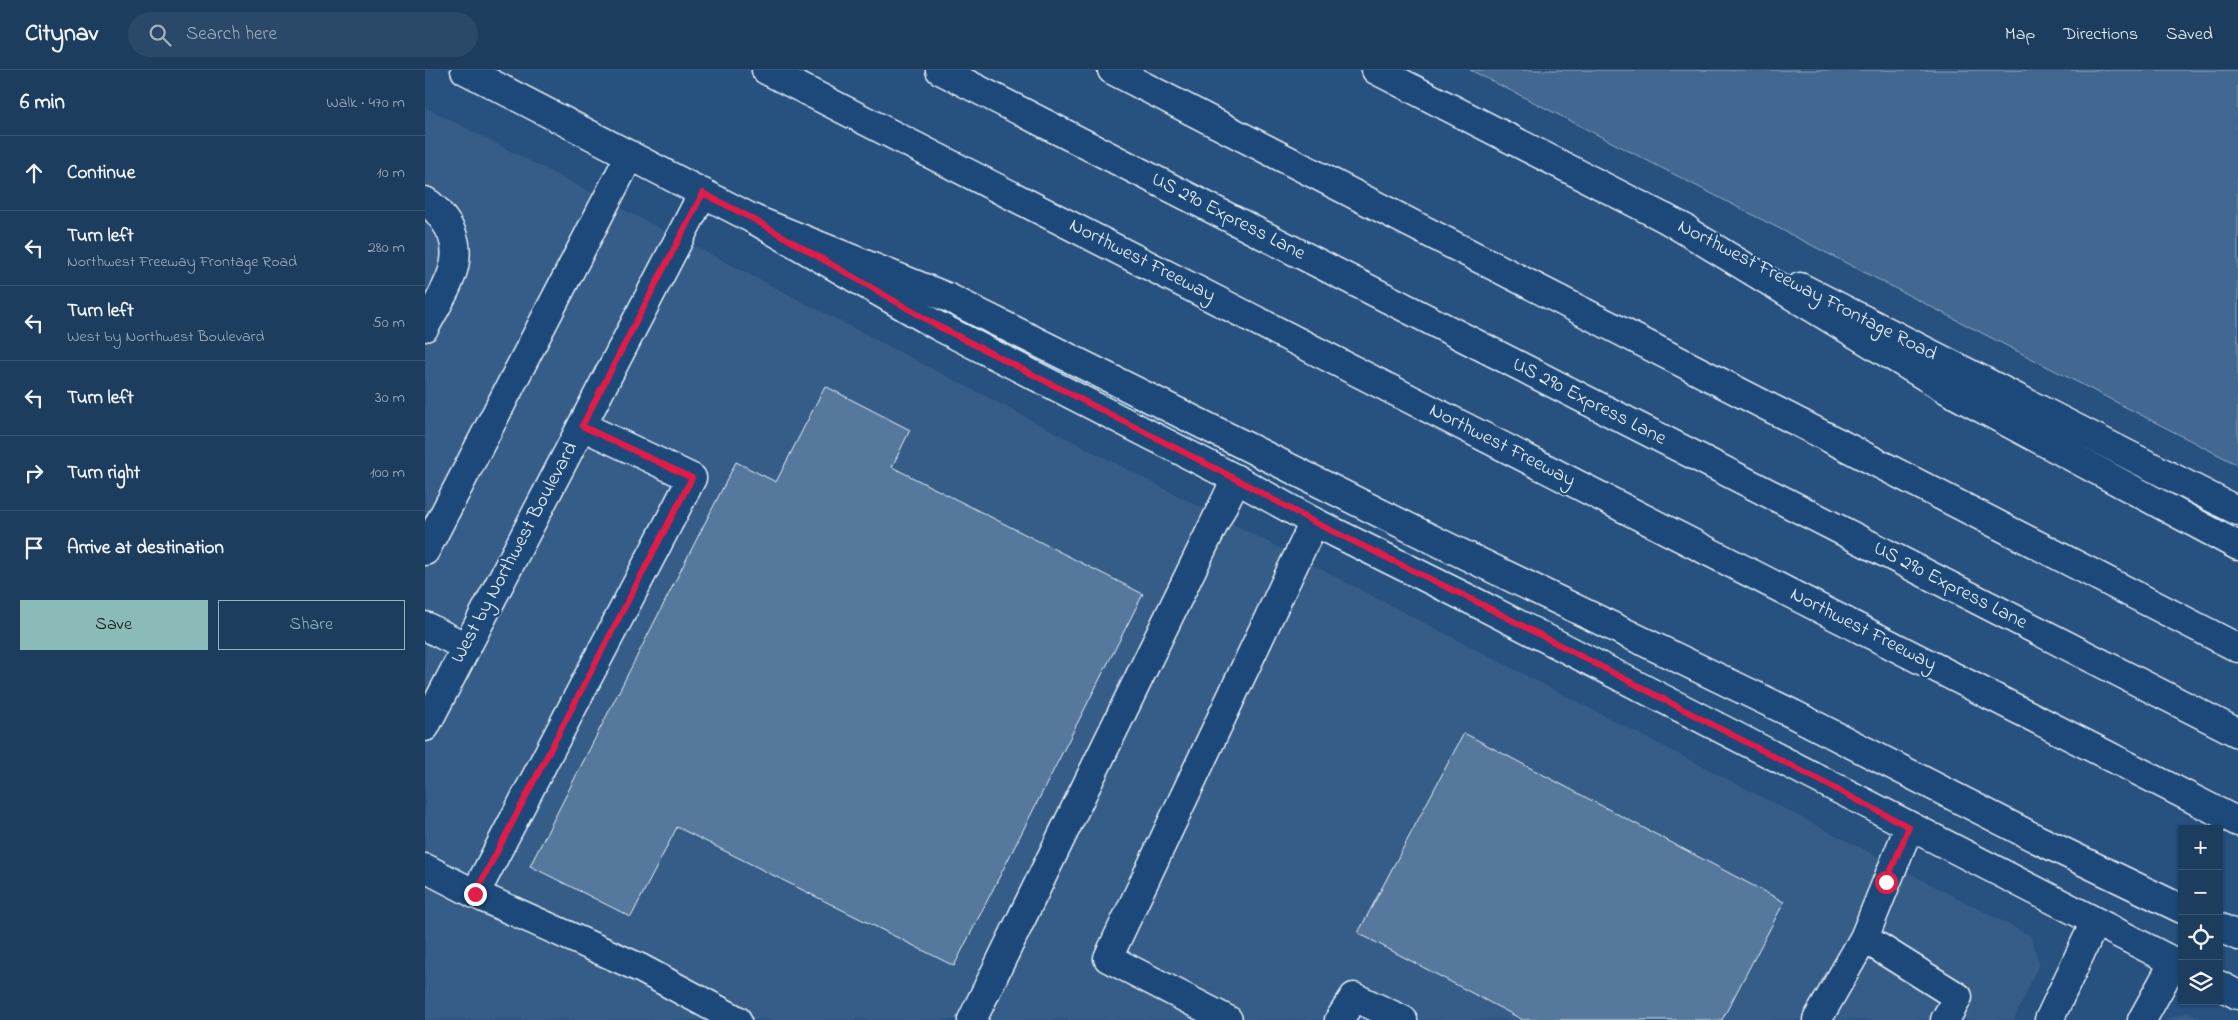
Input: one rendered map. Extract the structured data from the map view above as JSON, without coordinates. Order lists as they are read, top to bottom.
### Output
{
  "streets": {
    "main road": [
      "US 290 Express Lane",
      "Northwest Freeway",
      "Northwest Freeway Frontage Road",
      "West by Northwest Boulevard"
    ]
  },
  "page": {
    "header": "Citynav",
    "search": "Search here",
    "nav": ["Map", "Directions", "Saved"],
    "heading": ["6 min", "Walk · 470 m"],
    "list": [
      ["Continue", "10 m"],
      ["Turn left", "Northwest Freeway Frontage Road", "280 m"],
      ["Turn left", "West by Northwest Boulevard", "50 m"],
      ["Turn left", "30 m"],
      ["Turn right", "100 m"],
      "Arrive at destination"
    ],
    "buttons": ["Save", "Share"],
    "map_buttons": ["+", "−"]
  }
}
